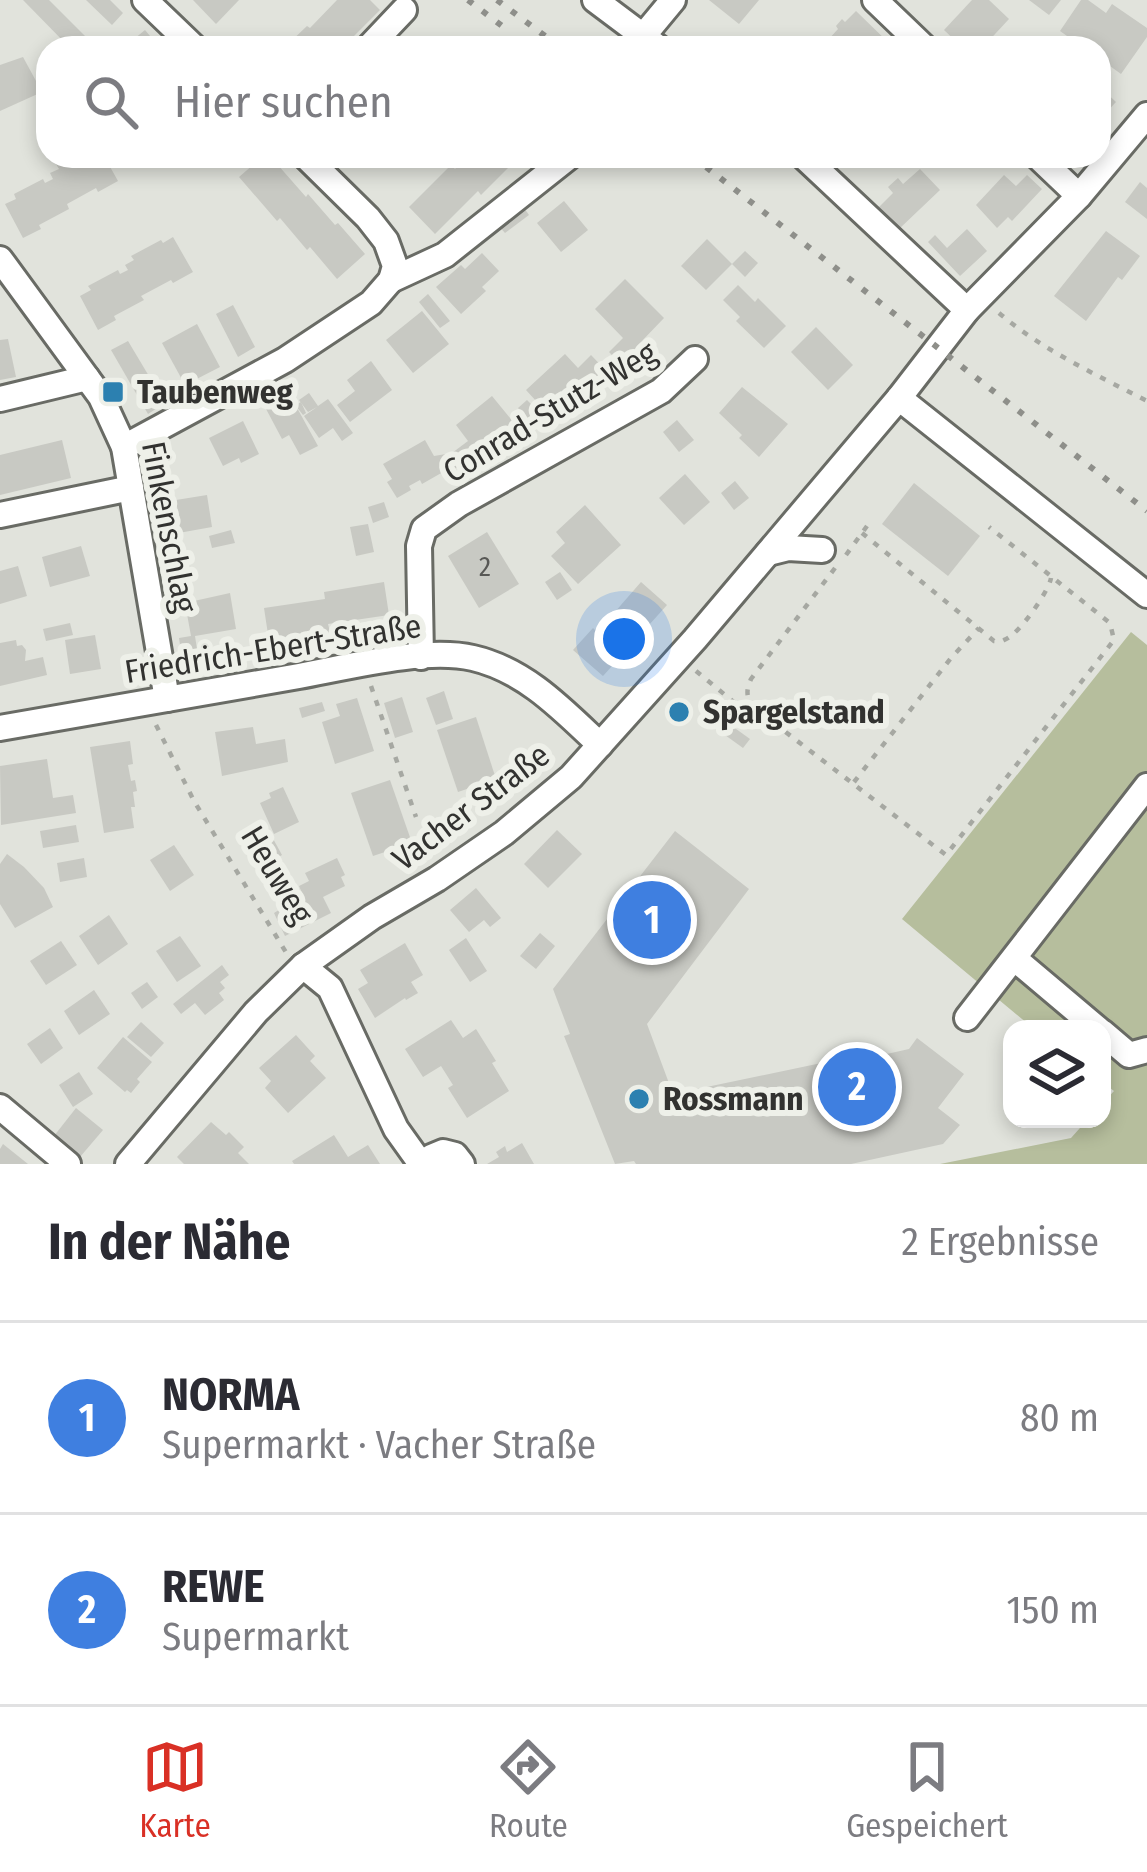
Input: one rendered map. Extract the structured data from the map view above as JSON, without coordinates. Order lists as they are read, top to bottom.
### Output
{
  "streets": {
    "street": [
      "Conrad-Stutz-Weg",
      "Finkenschlag",
      "Friedrich-Ebert-Straße",
      "Vacher Straße",
      "Heuweg"
    ]
  },
  "crossings": [
    ["Conrad-Stutz-Weg", "Friedrich-Ebert-Straße"],
    ["Finkenschlag", "Friedrich-Ebert-Straße"],
    ["Friedrich-Ebert-Straße", "Vacher Straße"],
    ["Vacher Straße", "Heuweg"]
  ],
  "places": {
    "transit": ["Taubenweg"],
    "other": ["Spargelstand", "Rossmann"]
  },
  "house_numbers": ["2"],
  "page": {
    "search": "Hier suchen",
    "pins": ["1", "2"],
    "heading": ["In der Nähe", "2 Ergebnisse"],
    "list": [
      {
        "mark": "1",
        "name": "NORMA",
        "note": "Supermarkt · Vacher Straße",
        "value": "80 m"
      },
      {
        "mark": "2",
        "name": "REWE",
        "note": "Supermarkt",
        "value": "150 m"
      }
    ],
    "nav": ["Karte", "Route", "Gespeichert"]
  }
}
